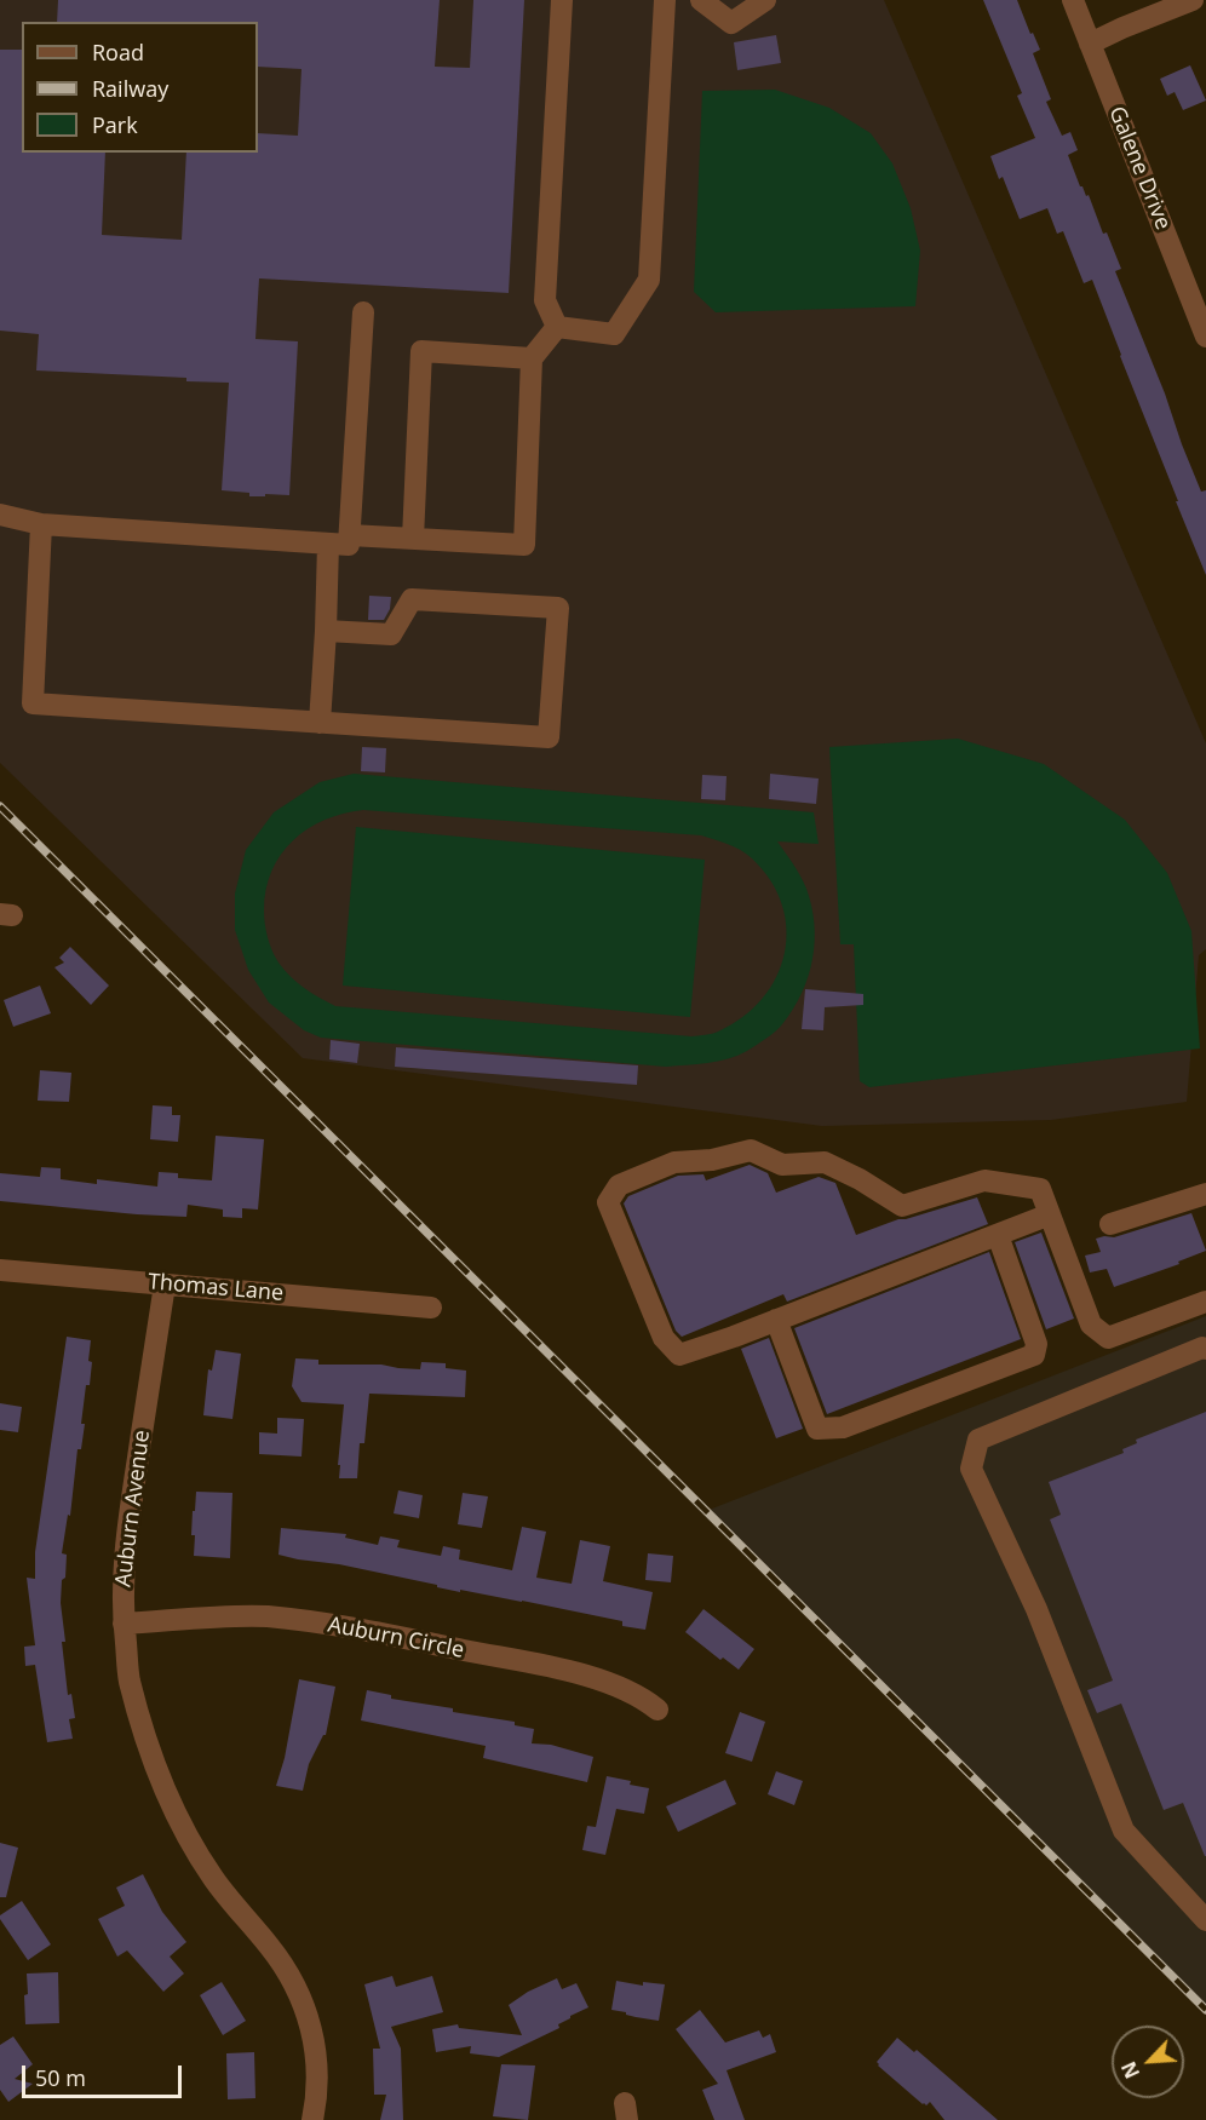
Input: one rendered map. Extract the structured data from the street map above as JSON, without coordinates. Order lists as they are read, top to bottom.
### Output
{
  "streets": {
    "street": [
      "Galene Drive",
      "Thomas Lane",
      "Auburn Avenue",
      "Auburn Circle"
    ]
  },
  "crossings": [
    ["Thomas Lane", "Auburn Avenue"],
    ["Auburn Avenue", "Auburn Circle"]
  ],
  "legend": ["Road", "Railway", "Park"],
  "scale_bar": "50 m",
  "north": "bottom left"
}
